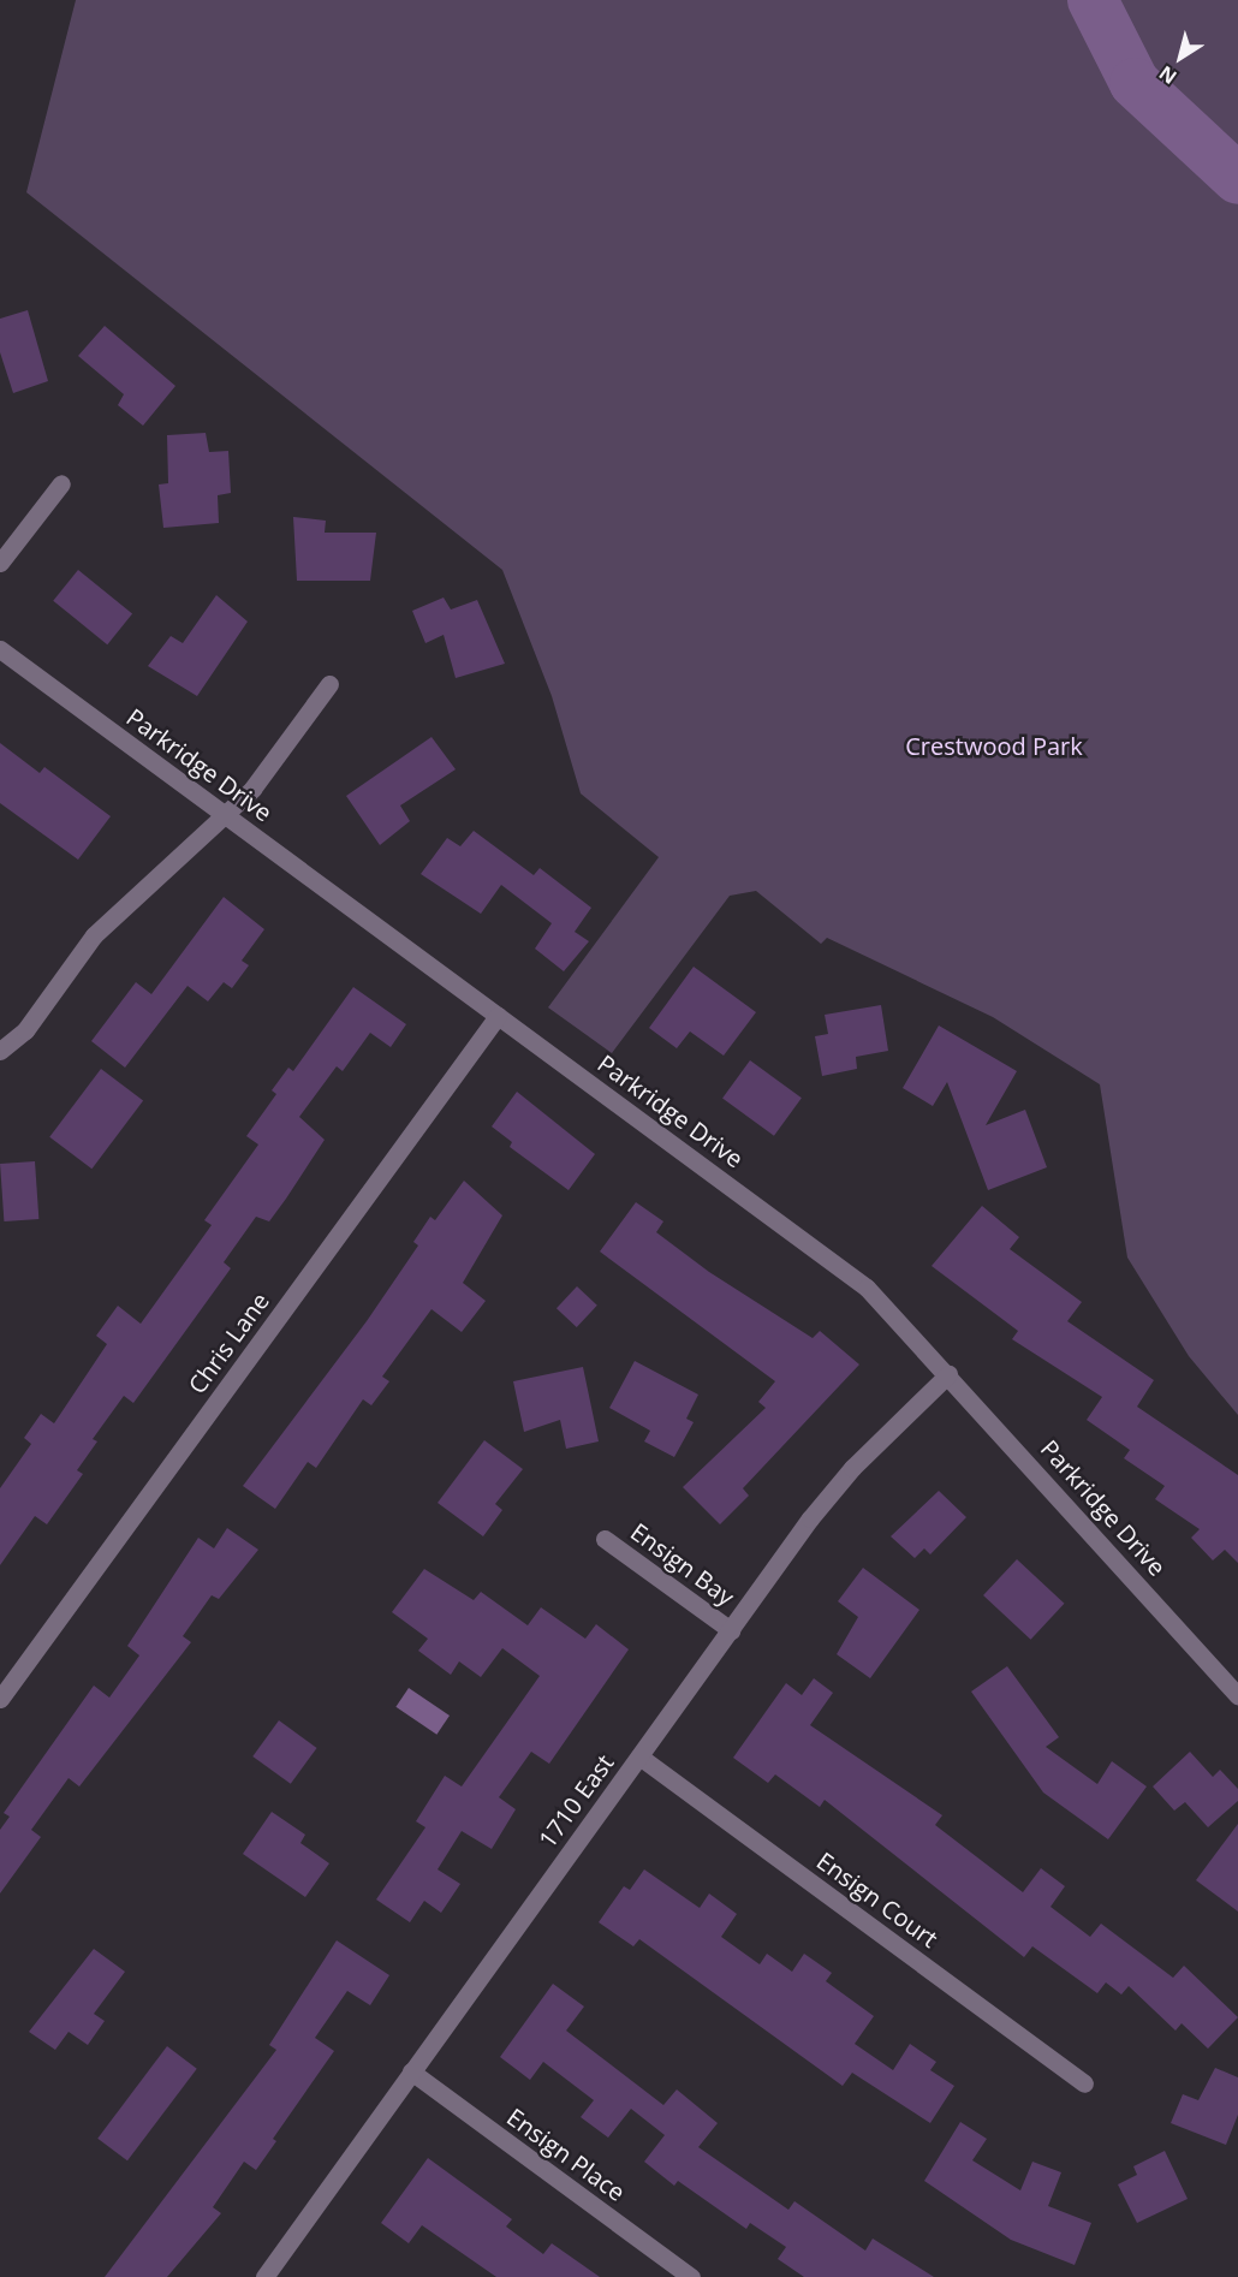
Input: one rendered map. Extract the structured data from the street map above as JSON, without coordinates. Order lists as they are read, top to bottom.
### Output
{
  "streets": {
    "street": [
      "Parkridge Drive",
      "Chris Lane",
      "Ensign Bay",
      "1710 East",
      "Ensign Court",
      "Ensign Place"
    ]
  },
  "crossings": [
    ["Parkridge Drive", "Chris Lane"],
    ["Parkridge Drive", "1710 East"],
    ["Ensign Bay", "1710 East"],
    ["1710 East", "Ensign Court"],
    ["1710 East", "Ensign Place"]
  ],
  "parks": ["Crestwood Park"],
  "north": "bottom left"
}
